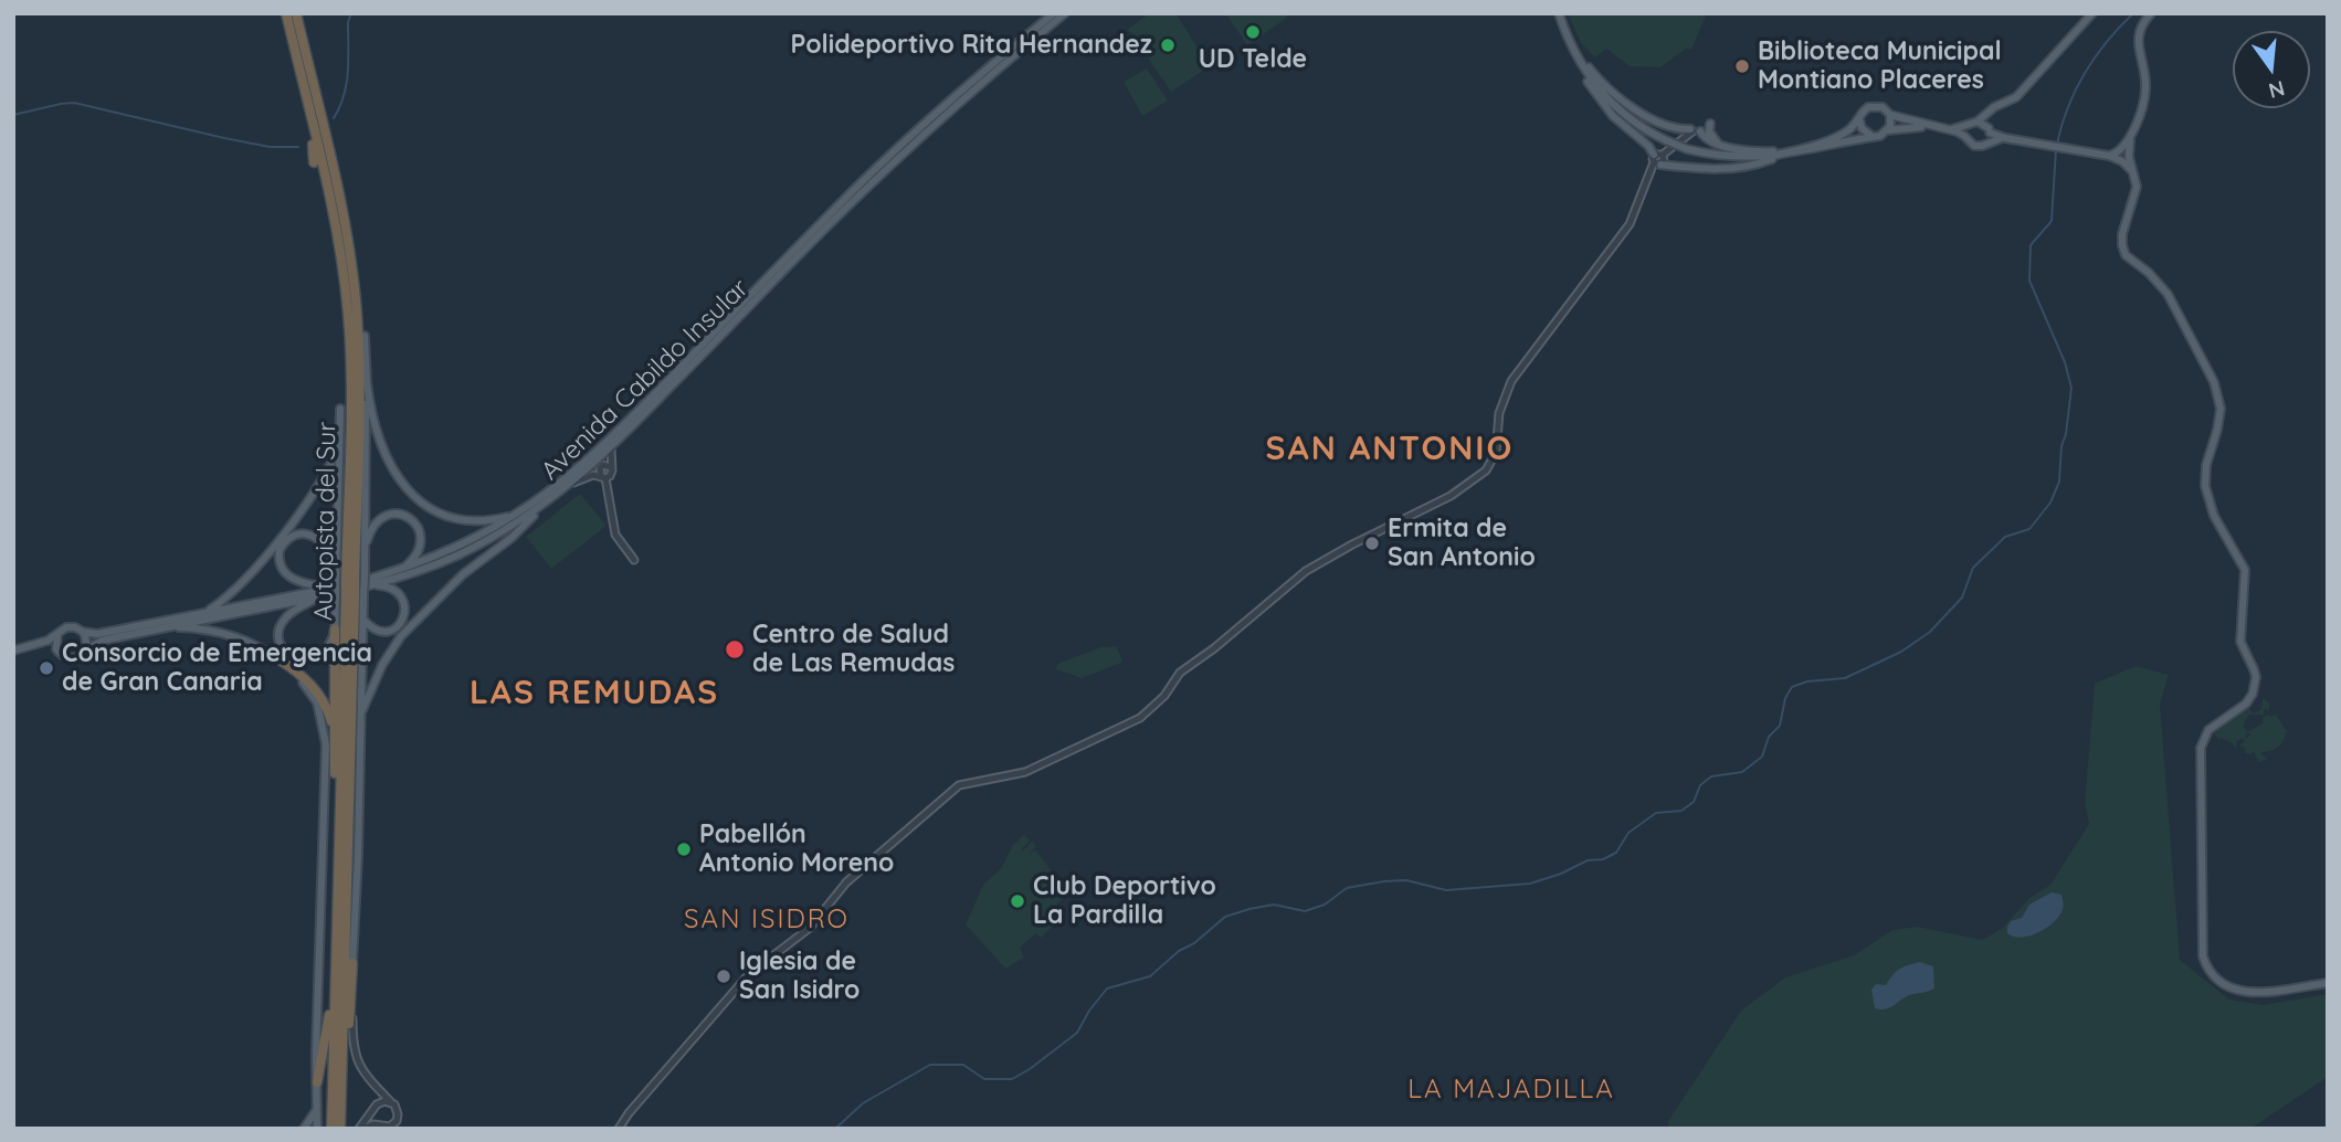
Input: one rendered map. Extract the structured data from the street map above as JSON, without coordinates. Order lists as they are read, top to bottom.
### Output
{
  "streets": {
    "highway": ["Autopista del Sur"],
    "main road": ["Avenida Cabildo Insular"]
  },
  "crossings": [
    ["Avenida Cabildo Insular", "Autopista del Sur"]
  ],
  "districts": [
    "SAN ANTONIO",
    "LAS REMUDAS",
    "SAN ISIDRO",
    "LA MAJADILLA"
  ],
  "places": [
    "UD Telde",
    "Polideportivo Rita Hernandez",
    "Biblioteca Municipal Montiano Placeres",
    "Ermita de San Antonio",
    "Centro de Salud de Las Remudas",
    "Consorcio de Emergencia de Gran Canaria",
    "Pabellón Antonio Moreno",
    "Club Deportivo La Pardilla",
    "Iglesia de San Isidro"
  ],
  "north": "bottom"
}
